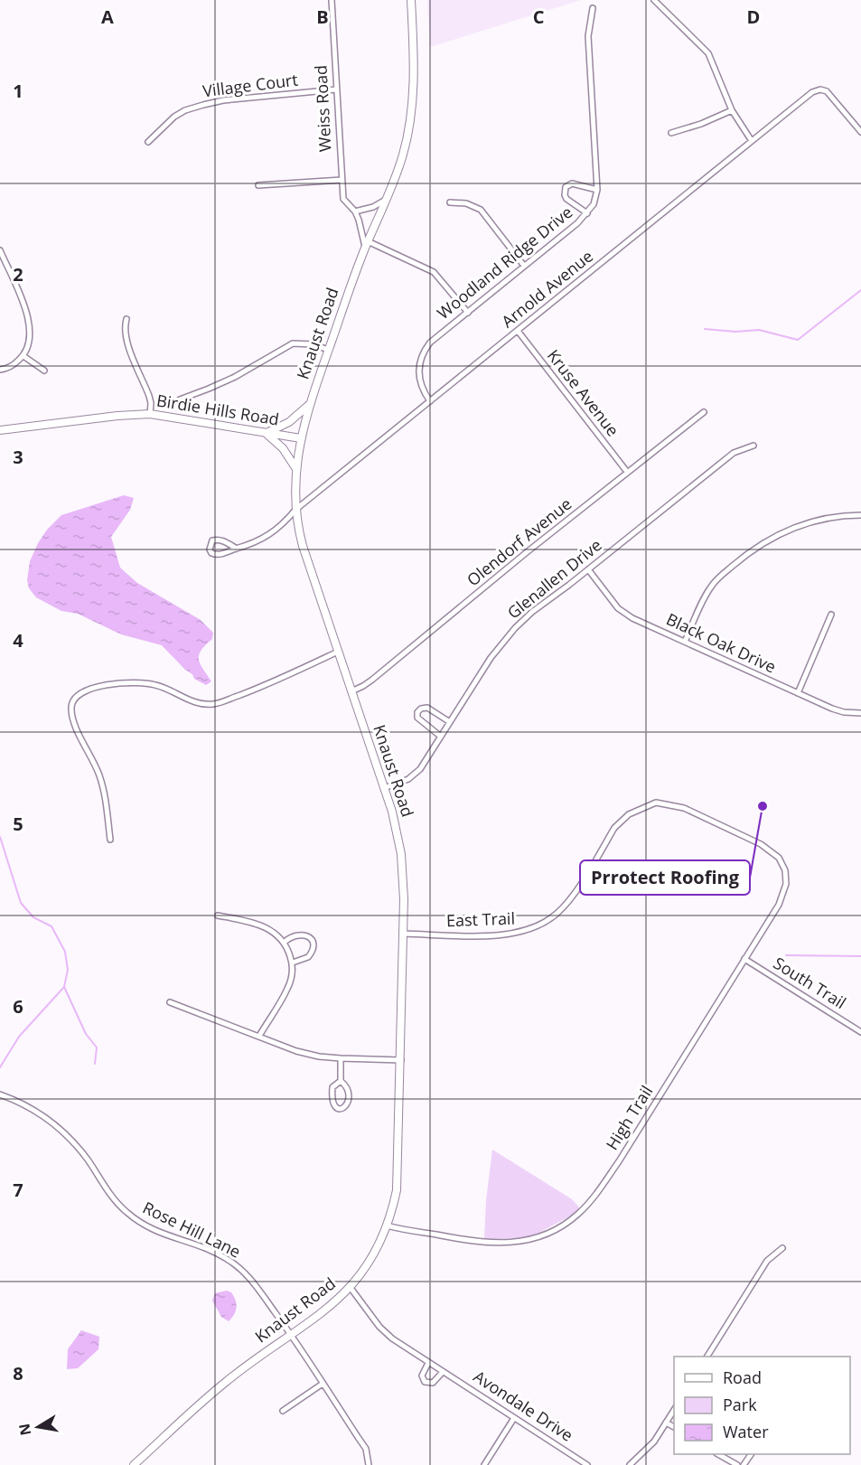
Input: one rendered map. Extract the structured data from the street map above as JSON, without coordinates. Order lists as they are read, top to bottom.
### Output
{
  "streets": {
    "main road": ["Knaust Road", "Birdie Hills Road"],
    "street": [
      "Village Court",
      "Weiss Road",
      "Woodland Ridge Drive",
      "Arnold Avenue",
      "Kruse Avenue",
      "Olendorf Avenue",
      "Glenallen Drive",
      "Black Oak Drive",
      "East Trail",
      "South Trail",
      "High Trail",
      "Rose Hill Lane",
      "Avondale Drive"
    ]
  },
  "crossings": [
    ["Village Court", "Weiss Road"],
    ["Weiss Road", "Knaust Road"],
    ["Woodland Ridge Drive", "Arnold Avenue"],
    ["Arnold Avenue", "Knaust Road"],
    ["Arnold Avenue", "Kruse Avenue"],
    ["Knaust Road", "Birdie Hills Road"],
    ["Knaust Road", "Olendorf Avenue"],
    ["Knaust Road", "Glenallen Drive"],
    ["Knaust Road", "East Trail"],
    ["Knaust Road", "High Trail"],
    ["Knaust Road", "Rose Hill Lane"],
    ["Knaust Road", "Avondale Drive"],
    ["Kruse Avenue", "Olendorf Avenue"],
    ["Glenallen Drive", "Black Oak Drive"],
    ["East Trail", "High Trail"],
    ["South Trail", "High Trail"]
  ],
  "places": ["Prrotect Roofing"],
  "legend": ["Road", "Park", "Water"],
  "north": "left",
  "grid": {
    "columns": [
      "A",
      "B",
      "C",
      "D"
    ],
    "rows": [
      "1",
      "2",
      "3",
      "4",
      "5",
      "6",
      "7",
      "8"
    ]
  }
}
